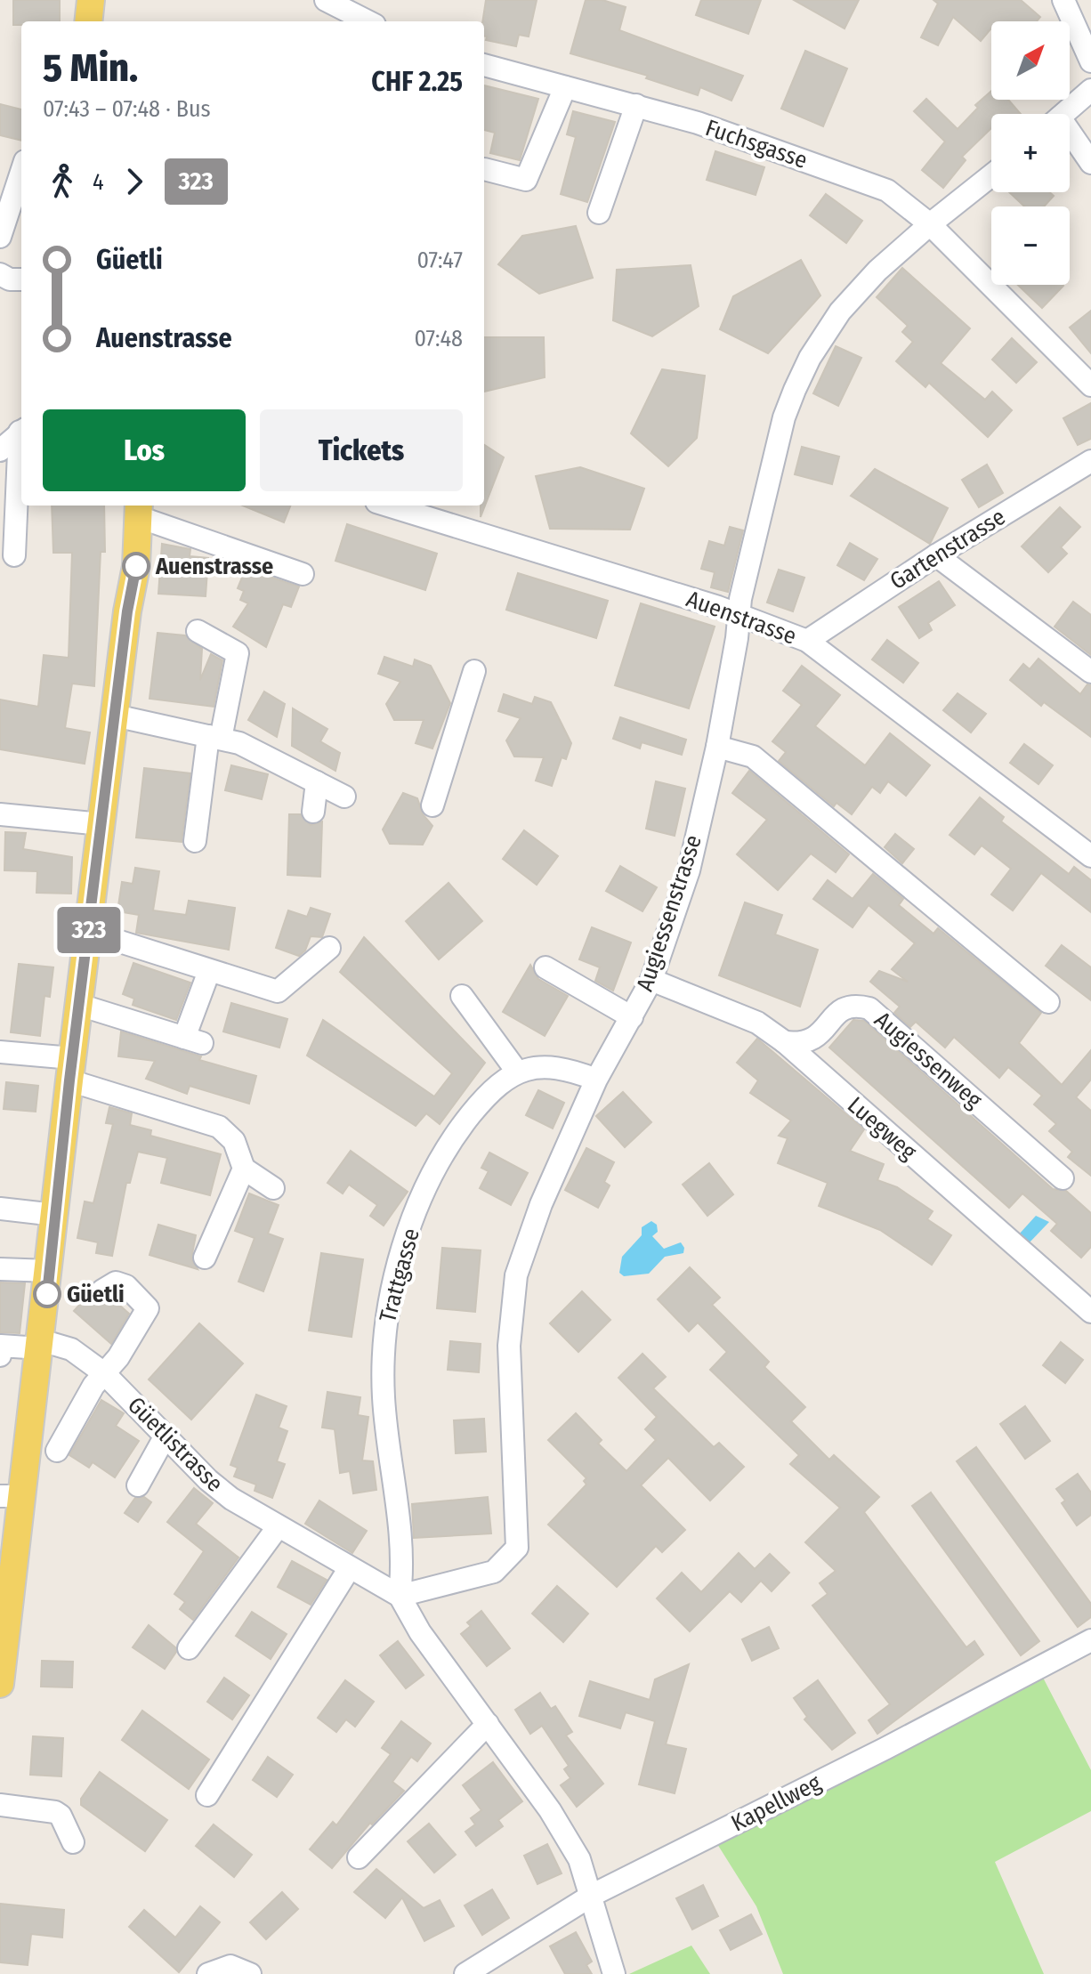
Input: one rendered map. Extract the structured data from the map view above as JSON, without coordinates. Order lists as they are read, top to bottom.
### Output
{
  "streets": {
    "street": [
      "Fuchsgasse",
      "Gartenstrasse",
      "Auenstrasse",
      "Augiessenstrasse",
      "Augiessenweg",
      "Luegweg",
      "Trattgasse",
      "Güetlistrasse",
      "Kapellweg"
    ]
  },
  "crossings": [
    ["Fuchsgasse", "Augiessenstrasse"],
    ["Gartenstrasse", "Auenstrasse"],
    ["Auenstrasse", "Augiessenstrasse"],
    ["Augiessenstrasse", "Luegweg"],
    ["Augiessenstrasse", "Trattgasse"],
    ["Augiessenstrasse", "Güetlistrasse"],
    ["Augiessenweg", "Luegweg"],
    ["Trattgasse", "Güetlistrasse"]
  ],
  "places": ["Auenstrasse", "Güetli"],
  "lines": ["bus line 323"],
  "north": "top right",
  "page": {
    "on_map": "323",
    "map_buttons": ["+", "−"],
    "heading": ["5 Min.", "07:43 – 07:48 · Bus", "CHF 2.25"],
    "legs": ["4", "323"],
    "list": [
      {
        "name": "Güetli",
        "value": "07:47"
      },
      {
        "name": "Auenstrasse",
        "value": "07:48"
      }
    ],
    "buttons": ["Los", "Tickets"]
  }
}
